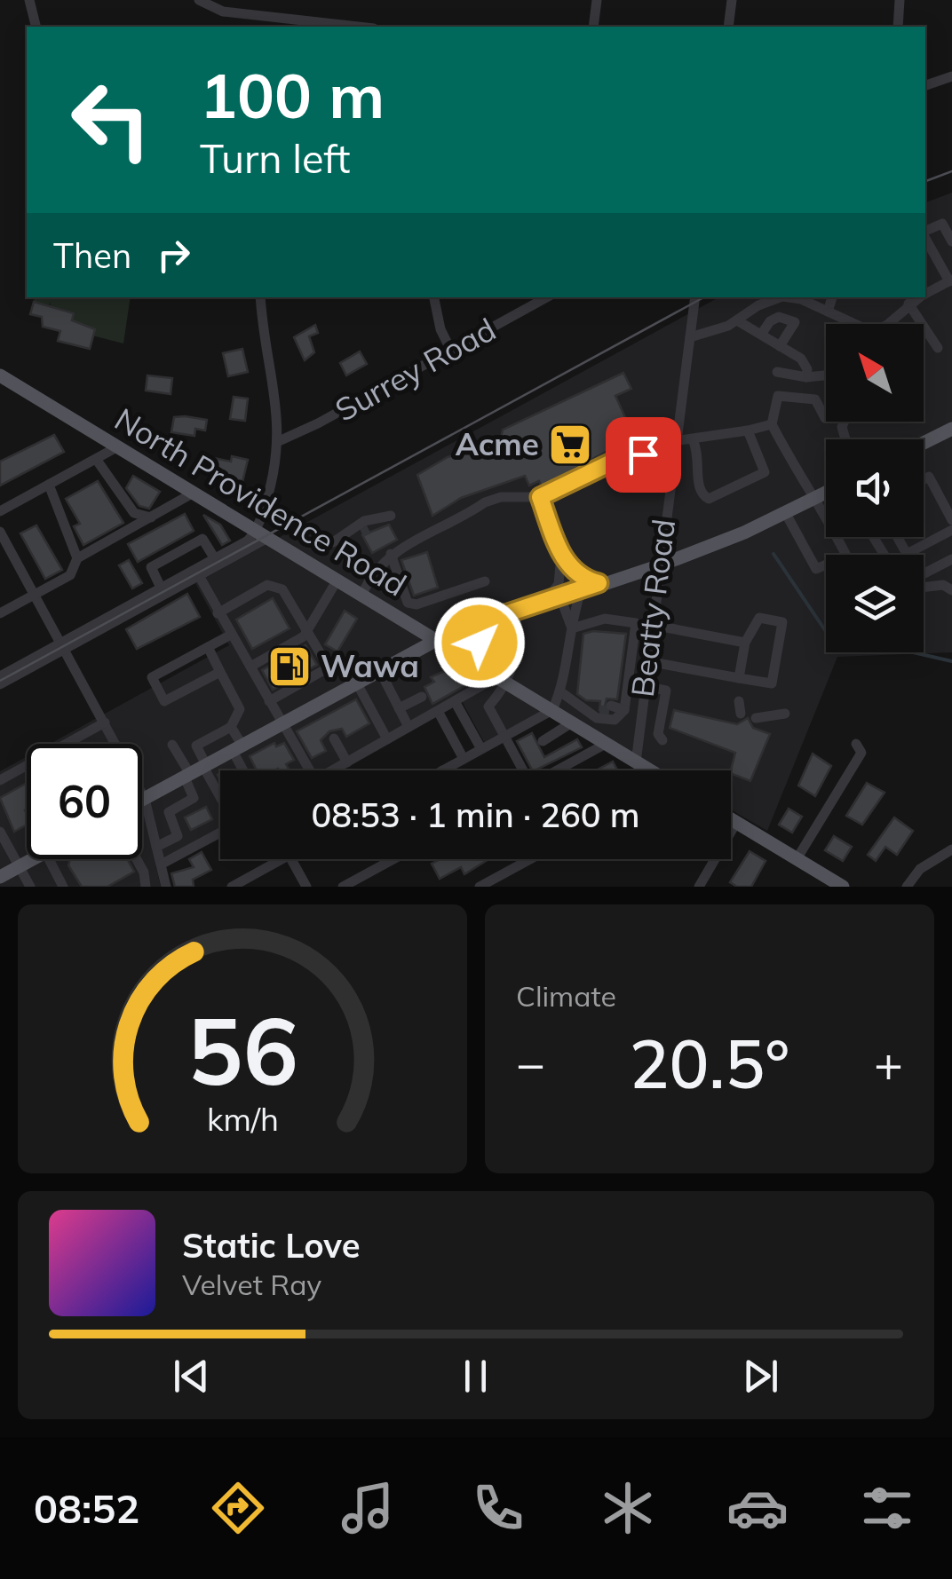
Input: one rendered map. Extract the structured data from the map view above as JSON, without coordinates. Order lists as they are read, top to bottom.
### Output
{
  "streets": {
    "main road": ["North Providence Road"],
    "street": ["Surrey Road", "Beatty Road"]
  },
  "crossings": [
    ["North Providence Road", "Beatty Road"]
  ],
  "places": {
    "supermarket": ["Acme"],
    "fuel station": ["Wawa"]
  },
  "north": "top left",
  "page": {
    "turn": ["100 m", "Turn left"],
    "then": "Then",
    "limit": "60",
    "trip": "08:53 · 1 min · 260 m",
    "tile": "Climate",
    "heat": ["−", "20.5°", "+"],
    "song": ["Static Love", "Velvet Ray"],
    "tabs": "08:52",
    "gauge": ["56", "km/h"]
  }
}
